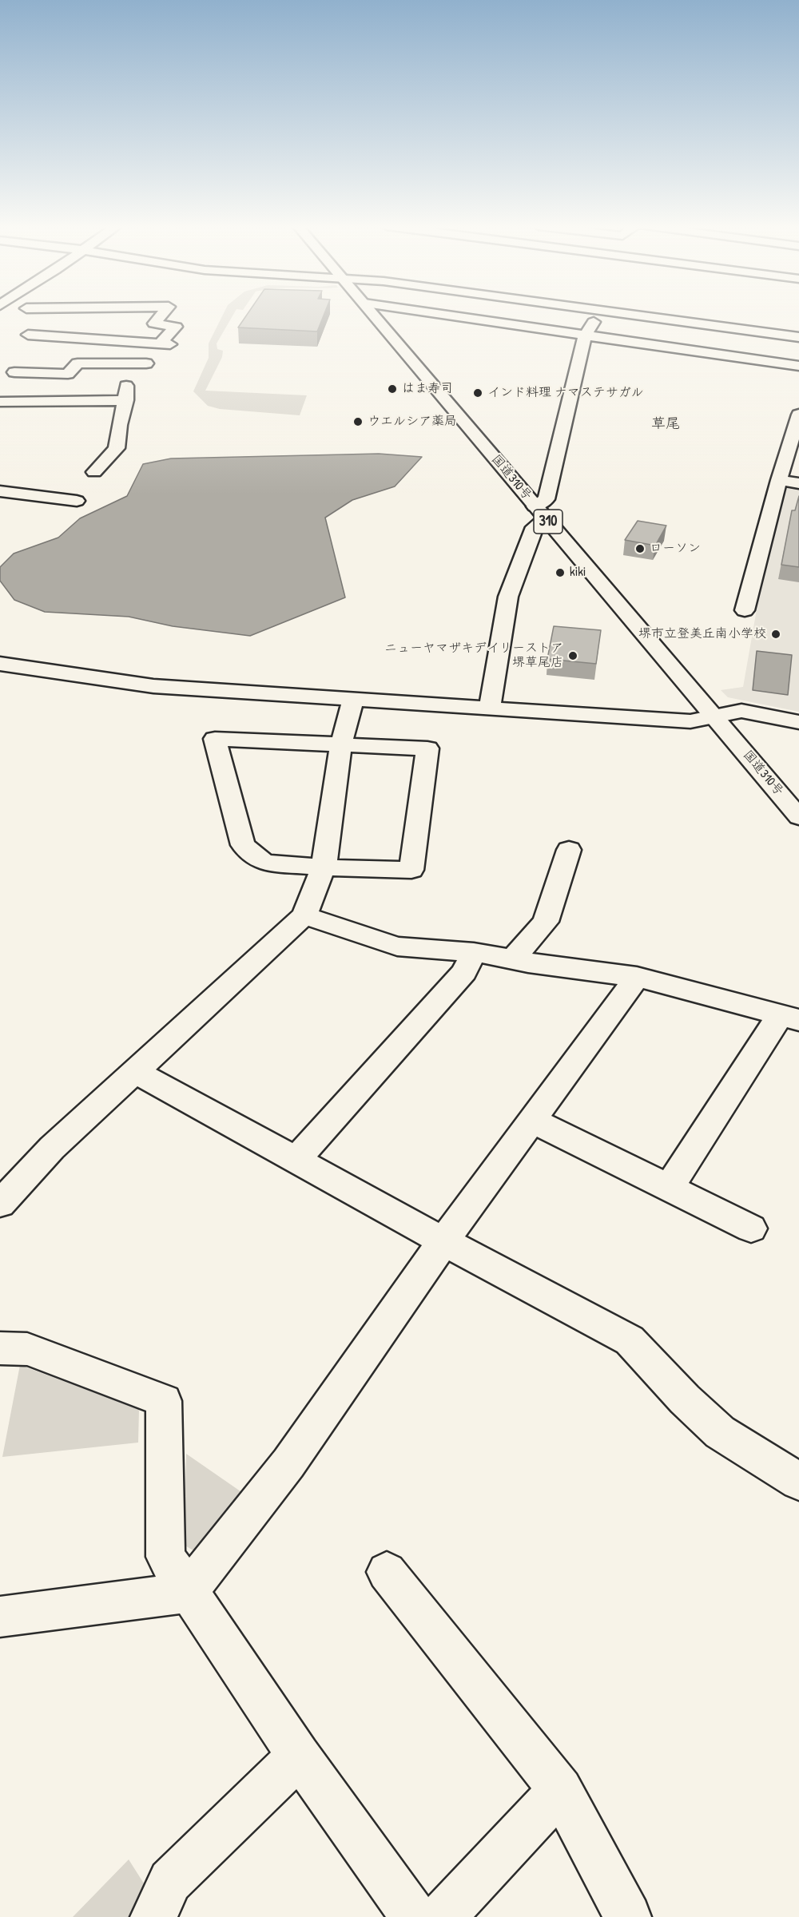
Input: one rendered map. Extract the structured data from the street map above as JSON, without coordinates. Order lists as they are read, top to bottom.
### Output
{
  "streets": {
    "main road": ["国道310号", "310"]
  },
  "districts": ["草尾"],
  "places": [
    "はま寿司",
    "インド料理 ナマステサガル",
    "ウエルシア薬局",
    "ローソン",
    "kiki",
    "堺市立登美丘南小学校",
    "ニューヤマザキデイリーストア 堺草尾店"
  ]
}
